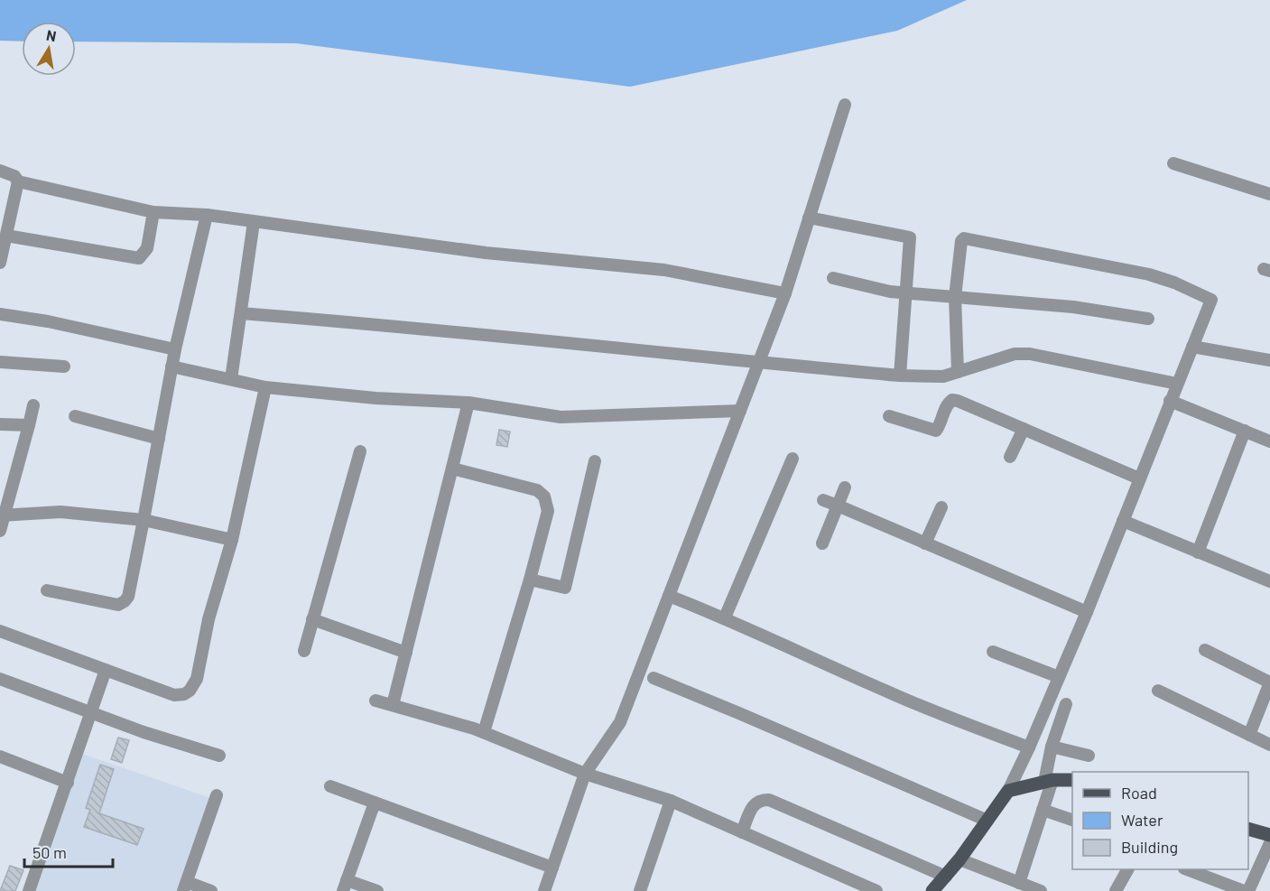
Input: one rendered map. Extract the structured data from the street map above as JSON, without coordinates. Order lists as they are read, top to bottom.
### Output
{
  "legend": ["Road", "Water", "Building"],
  "scale_bar": "50 m",
  "north": "top"
}
